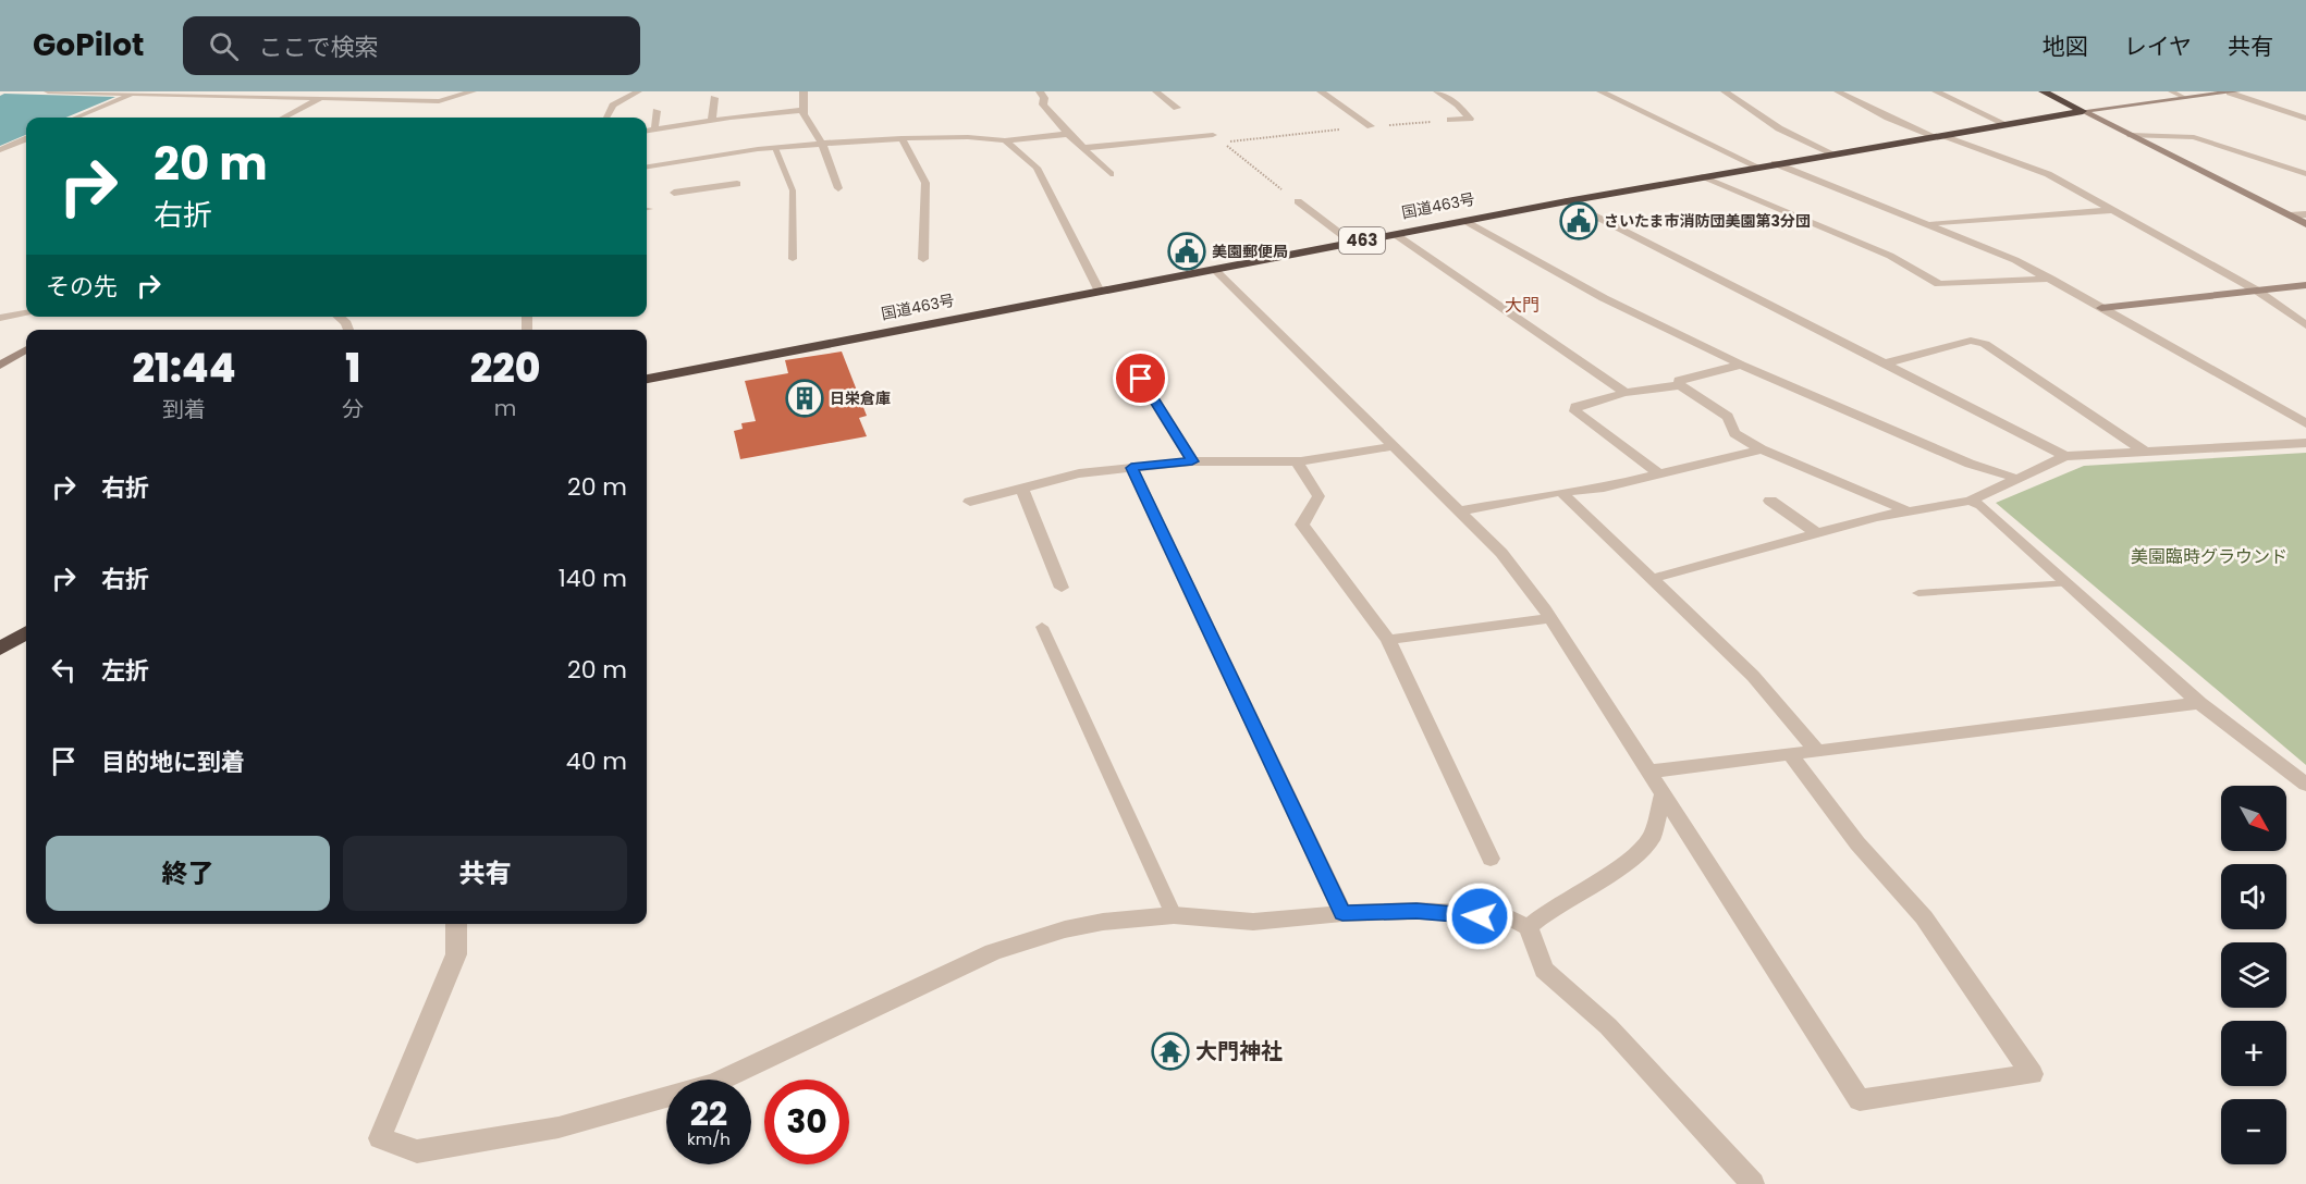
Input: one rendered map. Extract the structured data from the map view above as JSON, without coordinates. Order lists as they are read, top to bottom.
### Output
{
  "streets": {
    "highway": ["国道463号", "463"]
  },
  "districts": ["大門"],
  "parks": ["美園臨時グラウンド"],
  "places": {
    "public building": ["さいたま市消防団美園第3分団", "美園郵便局"],
    "building": ["日栄倉庫"],
    "temple": ["大門神社"]
  },
  "north": "bottom right",
  "page": {
    "header": "GoPilot",
    "search": "ここで検索",
    "nav": ["地図", "レイヤ", "共有"],
    "turn": ["20 m", "右折"],
    "then": "その先",
    "eta": [
      "21:44",
      "到着",
      "1",
      "分",
      "220",
      "m"
    ],
    "list": [
      {
        "name": "右折",
        "value": "20 m"
      },
      {
        "name": "右折",
        "value": "140 m"
      },
      {
        "name": "左折",
        "value": "20 m"
      },
      {
        "name": "目的地に到着",
        "value": "40 m"
      }
    ],
    "map_buttons": ["+", "−"],
    "buttons": ["終了", "共有"],
    "speed": "22 km/h",
    "limit": "30"
  }
}
